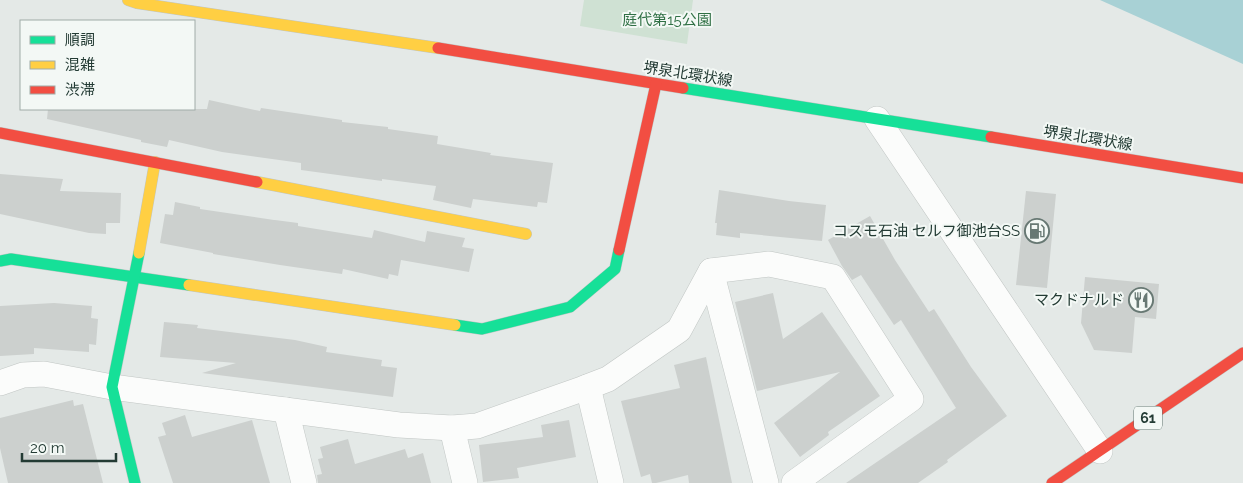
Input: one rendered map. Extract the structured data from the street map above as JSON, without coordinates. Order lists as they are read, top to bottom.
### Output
{
  "streets": {
    "street": ["堺泉北環状線", "61"]
  },
  "parks": ["庭代第15公園"],
  "places": {
    "fuel station": ["コスモ石油 セルフ御池台SS"],
    "restaurant": ["マクドナルド"]
  },
  "legend": ["順調", "混雑", "渋滞"],
  "scale_bar": "20 m"
}
